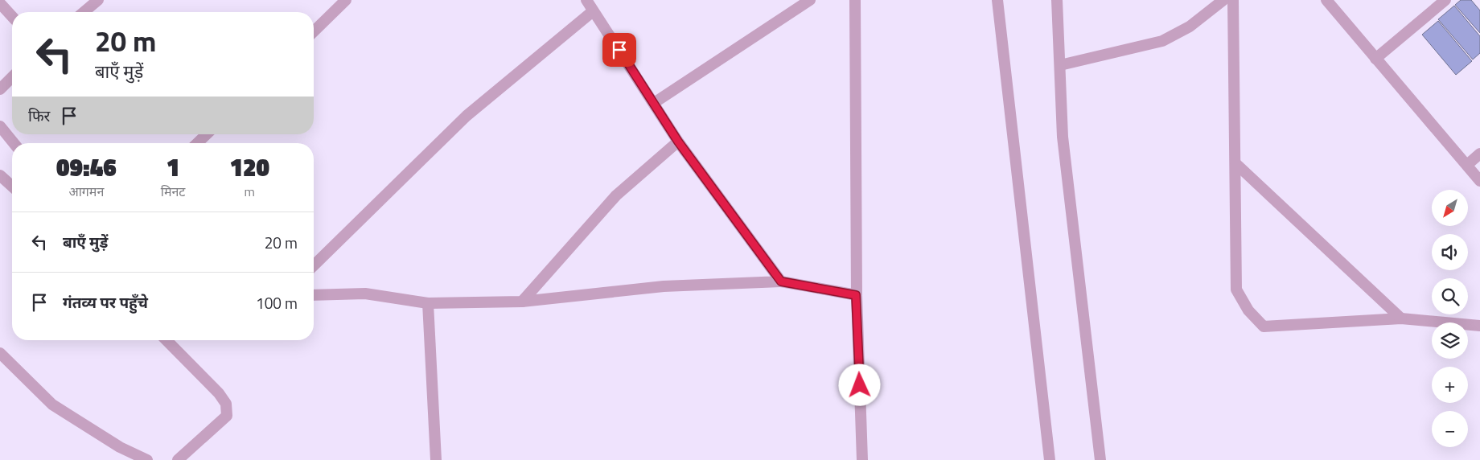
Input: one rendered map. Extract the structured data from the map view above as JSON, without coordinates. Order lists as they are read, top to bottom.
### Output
{
  "north": "bottom left",
  "page": {
    "turn": ["20 m", "बाएँ मुड़ें"],
    "then": "फिर",
    "eta": [
      "09:46",
      "आगमन",
      "1",
      "मिनट",
      "120",
      "m"
    ],
    "map_buttons": ["+", "−"],
    "list": [
      {
        "name": "बाएँ मुड़ें",
        "value": "20 m"
      },
      {
        "name": "गंतव्य पर पहुँचे",
        "value": "100 m"
      }
    ]
  }
}
